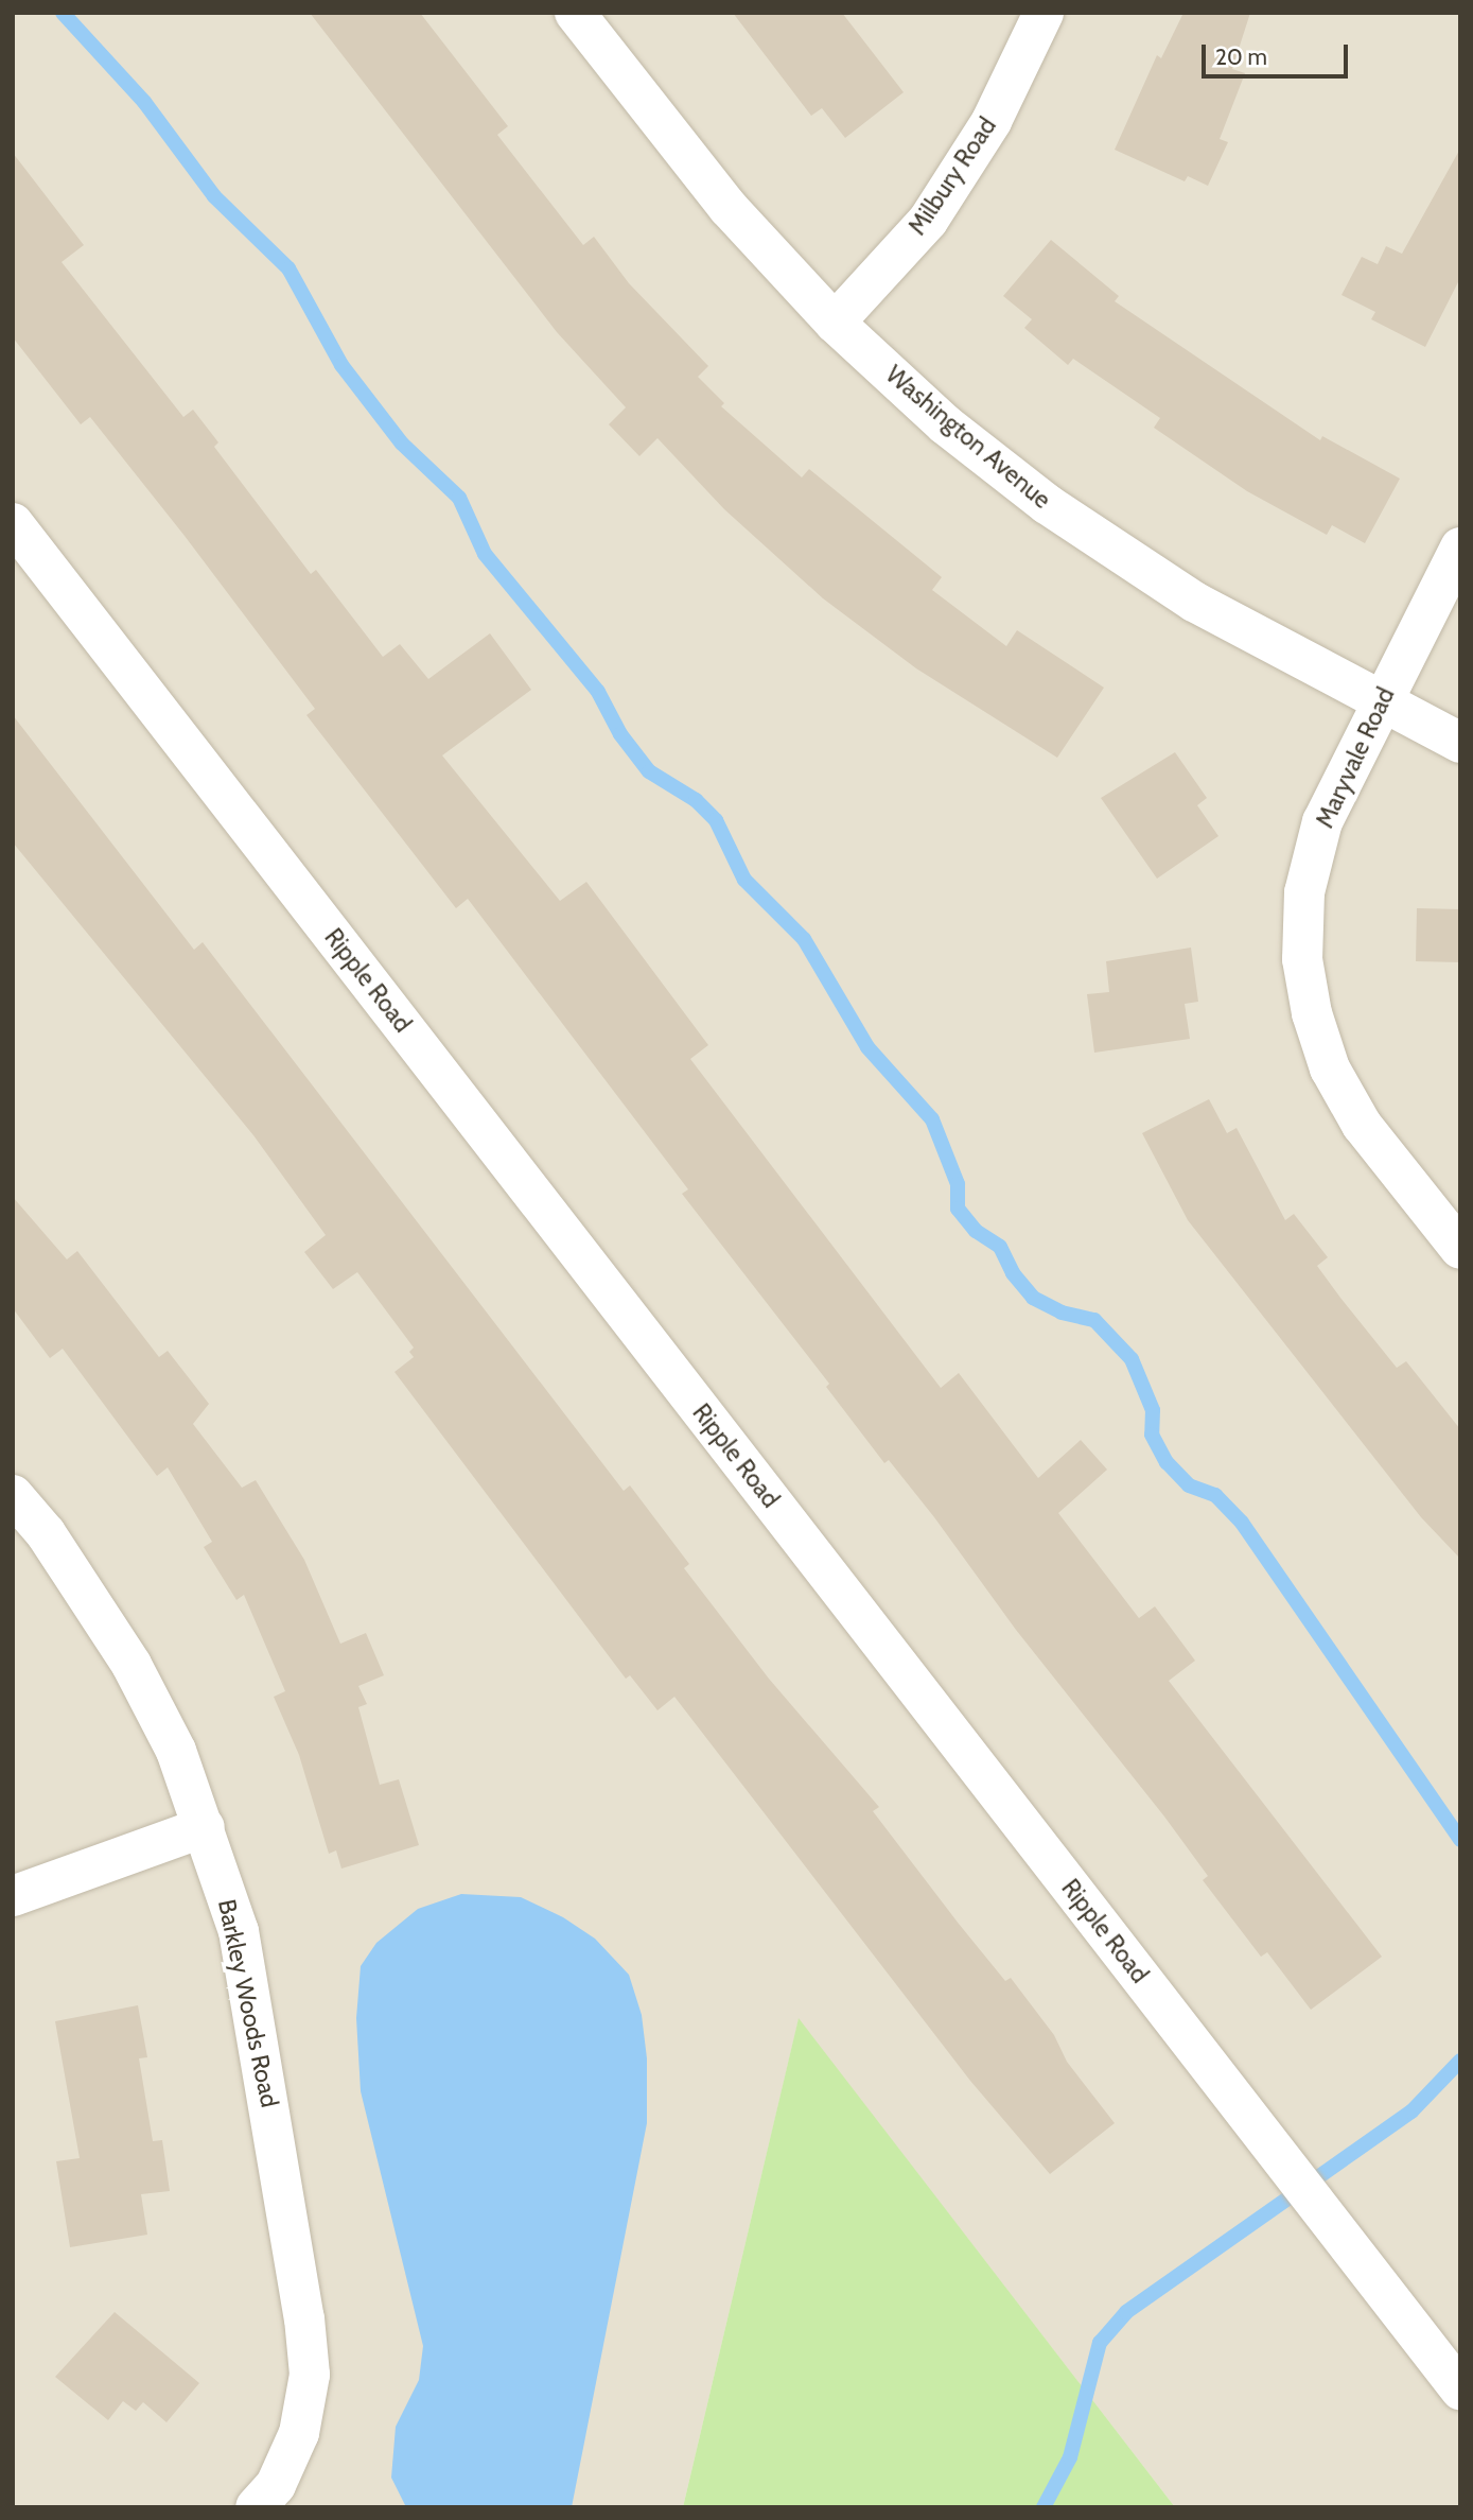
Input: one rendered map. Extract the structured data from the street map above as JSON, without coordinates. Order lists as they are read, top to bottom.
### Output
{
  "streets": {
    "street": [
      "Milbury Road",
      "Washington Avenue",
      "Maryvale Road",
      "Ripple Road",
      "Barkley Woods Road"
    ]
  },
  "crossings": [
    ["Milbury Road", "Washington Avenue"],
    ["Washington Avenue", "Maryvale Road"]
  ],
  "scale_bar": "20 m"
}
